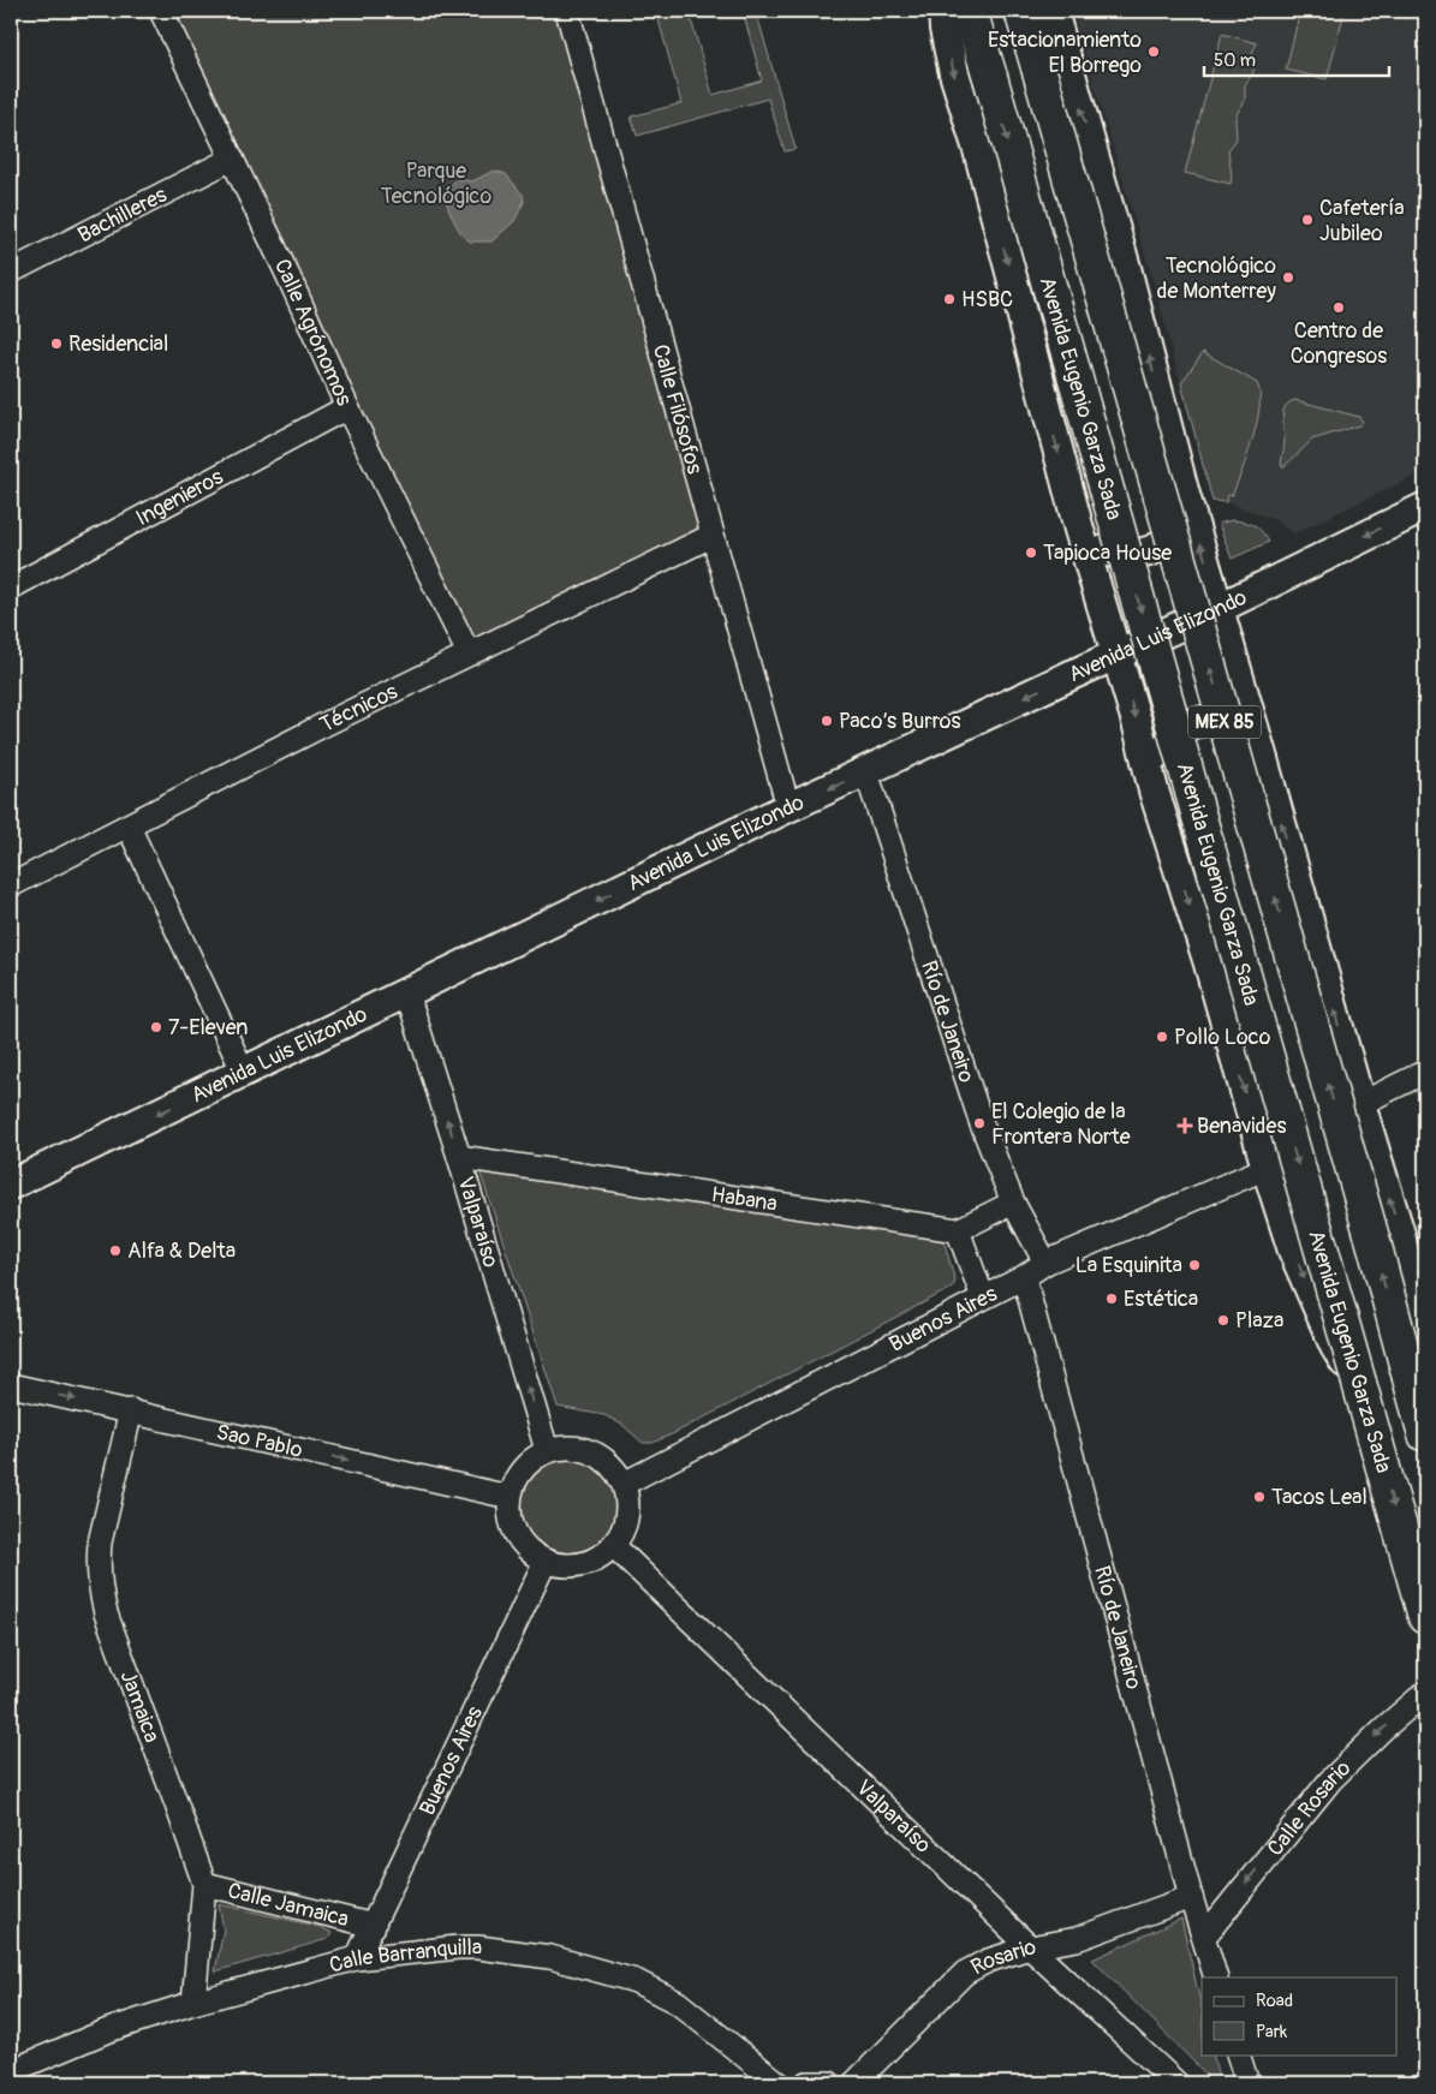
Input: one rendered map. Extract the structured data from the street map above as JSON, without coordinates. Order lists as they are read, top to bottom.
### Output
{
  "streets": {
    "highway": ["Avenida Eugenio Garza Sada", "MEX 85"],
    "street": [
      "Bachilleres",
      "Calle Agrónomos",
      "Calle Filósofos",
      "Ingenieros",
      "Avenida Luis Elizondo",
      "Técnicos",
      "Río de Janeiro",
      "Habana",
      "Valparaíso",
      "Buenos Aires",
      "Sao Pablo",
      "Jamaica",
      "Calle Rosario",
      "Calle Jamaica",
      "Calle Barranquilla",
      "Rosario"
    ]
  },
  "crossings": [
    ["Bachilleres", "Calle Agrónomos"],
    ["Calle Agrónomos", "Ingenieros"],
    ["Calle Agrónomos", "Técnicos"],
    ["Calle Filósofos", "Avenida Luis Elizondo"],
    ["Calle Filósofos", "Técnicos"],
    ["Avenida Luis Elizondo", "Río de Janeiro"],
    ["Avenida Luis Elizondo", "Valparaíso"],
    ["Río de Janeiro", "Buenos Aires"],
    ["Río de Janeiro", "Calle Rosario"],
    ["Río de Janeiro", "Rosario"],
    ["Habana", "Valparaíso"],
    ["Valparaíso", "Buenos Aires"],
    ["Valparaíso", "Sao Pablo"],
    ["Valparaíso", "Rosario"],
    ["Buenos Aires", "Sao Pablo"],
    ["Buenos Aires", "Calle Jamaica"],
    ["Buenos Aires", "Calle Barranquilla"],
    ["Sao Pablo", "Jamaica"],
    ["Jamaica", "Calle Jamaica"],
    ["Jamaica", "Calle Barranquilla"]
  ],
  "one_way": [
    "Avenida Luis Elizondo",
    "Valparaíso",
    "Sao Pablo",
    "Calle Rosario"
  ],
  "parks": ["Parque Tecnológico"],
  "places": {
    "other": [
      "Estacionamiento El Borrego",
      "Cafetería Jubileo",
      "Tecnológico de Monterrey",
      "HSBC",
      "Centro de Congresos",
      "Residencial",
      "Tapioca House",
      "Paco’s Burros",
      "7-Eleven",
      "Pollo Loco",
      "El Colegio de la Frontera Norte",
      "Alfa & Delta",
      "La Esquinita",
      "Estética",
      "Plaza",
      "Tacos Leal"
    ],
    "health": ["Benavides"]
  },
  "legend": ["Road", "Park"],
  "scale_bar": "50 m"
}
